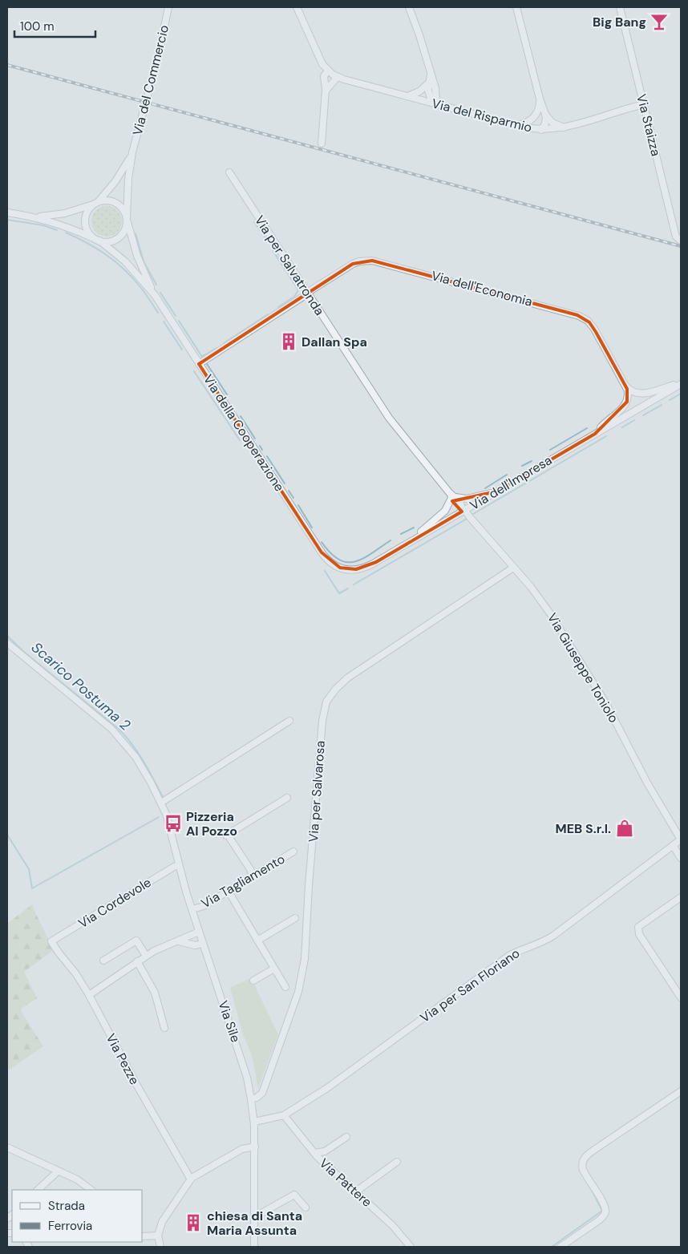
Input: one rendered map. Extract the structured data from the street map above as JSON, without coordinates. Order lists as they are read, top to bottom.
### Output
{
  "streets": {
    "street": [
      "Via del Commercio",
      "Via del Risparmio",
      "Via Staizza",
      "Via per Salvatronda",
      "Via dell'Economia",
      "Via della Cooperazione",
      "Via dell'Impresa",
      "Via Giuseppe Toniolo",
      "Via per Salvarosa",
      "Via Tagliamento",
      "Via Cordevole",
      "Via per San Floriano",
      "Via Sile",
      "Via Pezze",
      "Via Pattere"
    ]
  },
  "crossings": [
    ["Via del Commercio", "Via della Cooperazione"],
    ["Via del Risparmio", "Via Staizza"],
    ["Via per Salvatronda", "Via dell'Economia"],
    ["Via per Salvatronda", "Via dell'Impresa"],
    ["Via per Salvatronda", "Via Giuseppe Toniolo"],
    ["Via dell'Economia", "Via della Cooperazione"],
    ["Via della Cooperazione", "Via dell'Impresa"],
    ["Via dell'Impresa", "Via Giuseppe Toniolo"],
    ["Via Giuseppe Toniolo", "Via per Salvarosa"],
    ["Via Giuseppe Toniolo", "Via per San Floriano"],
    ["Via per Salvarosa", "Via Sile"],
    ["Via Tagliamento", "Via Sile"],
    ["Via Cordevole", "Via Sile"],
    ["Via Cordevole", "Via Pezze"],
    ["Via per San Floriano", "Via Sile"],
    ["Via per San Floriano", "Via Pattere"]
  ],
  "water": ["Scarico Postuma 2"],
  "places": {
    "bar": ["Big Bang"],
    "building": ["Dallan Spa", "chiesa di Santa Maria Assunta"],
    "bus stop": ["Pizzeria Al Pozzo"],
    "shop": ["MEB S.r.l."]
  },
  "legend": ["Strada", "Ferrovia"],
  "scale_bar": "100 m"
}
